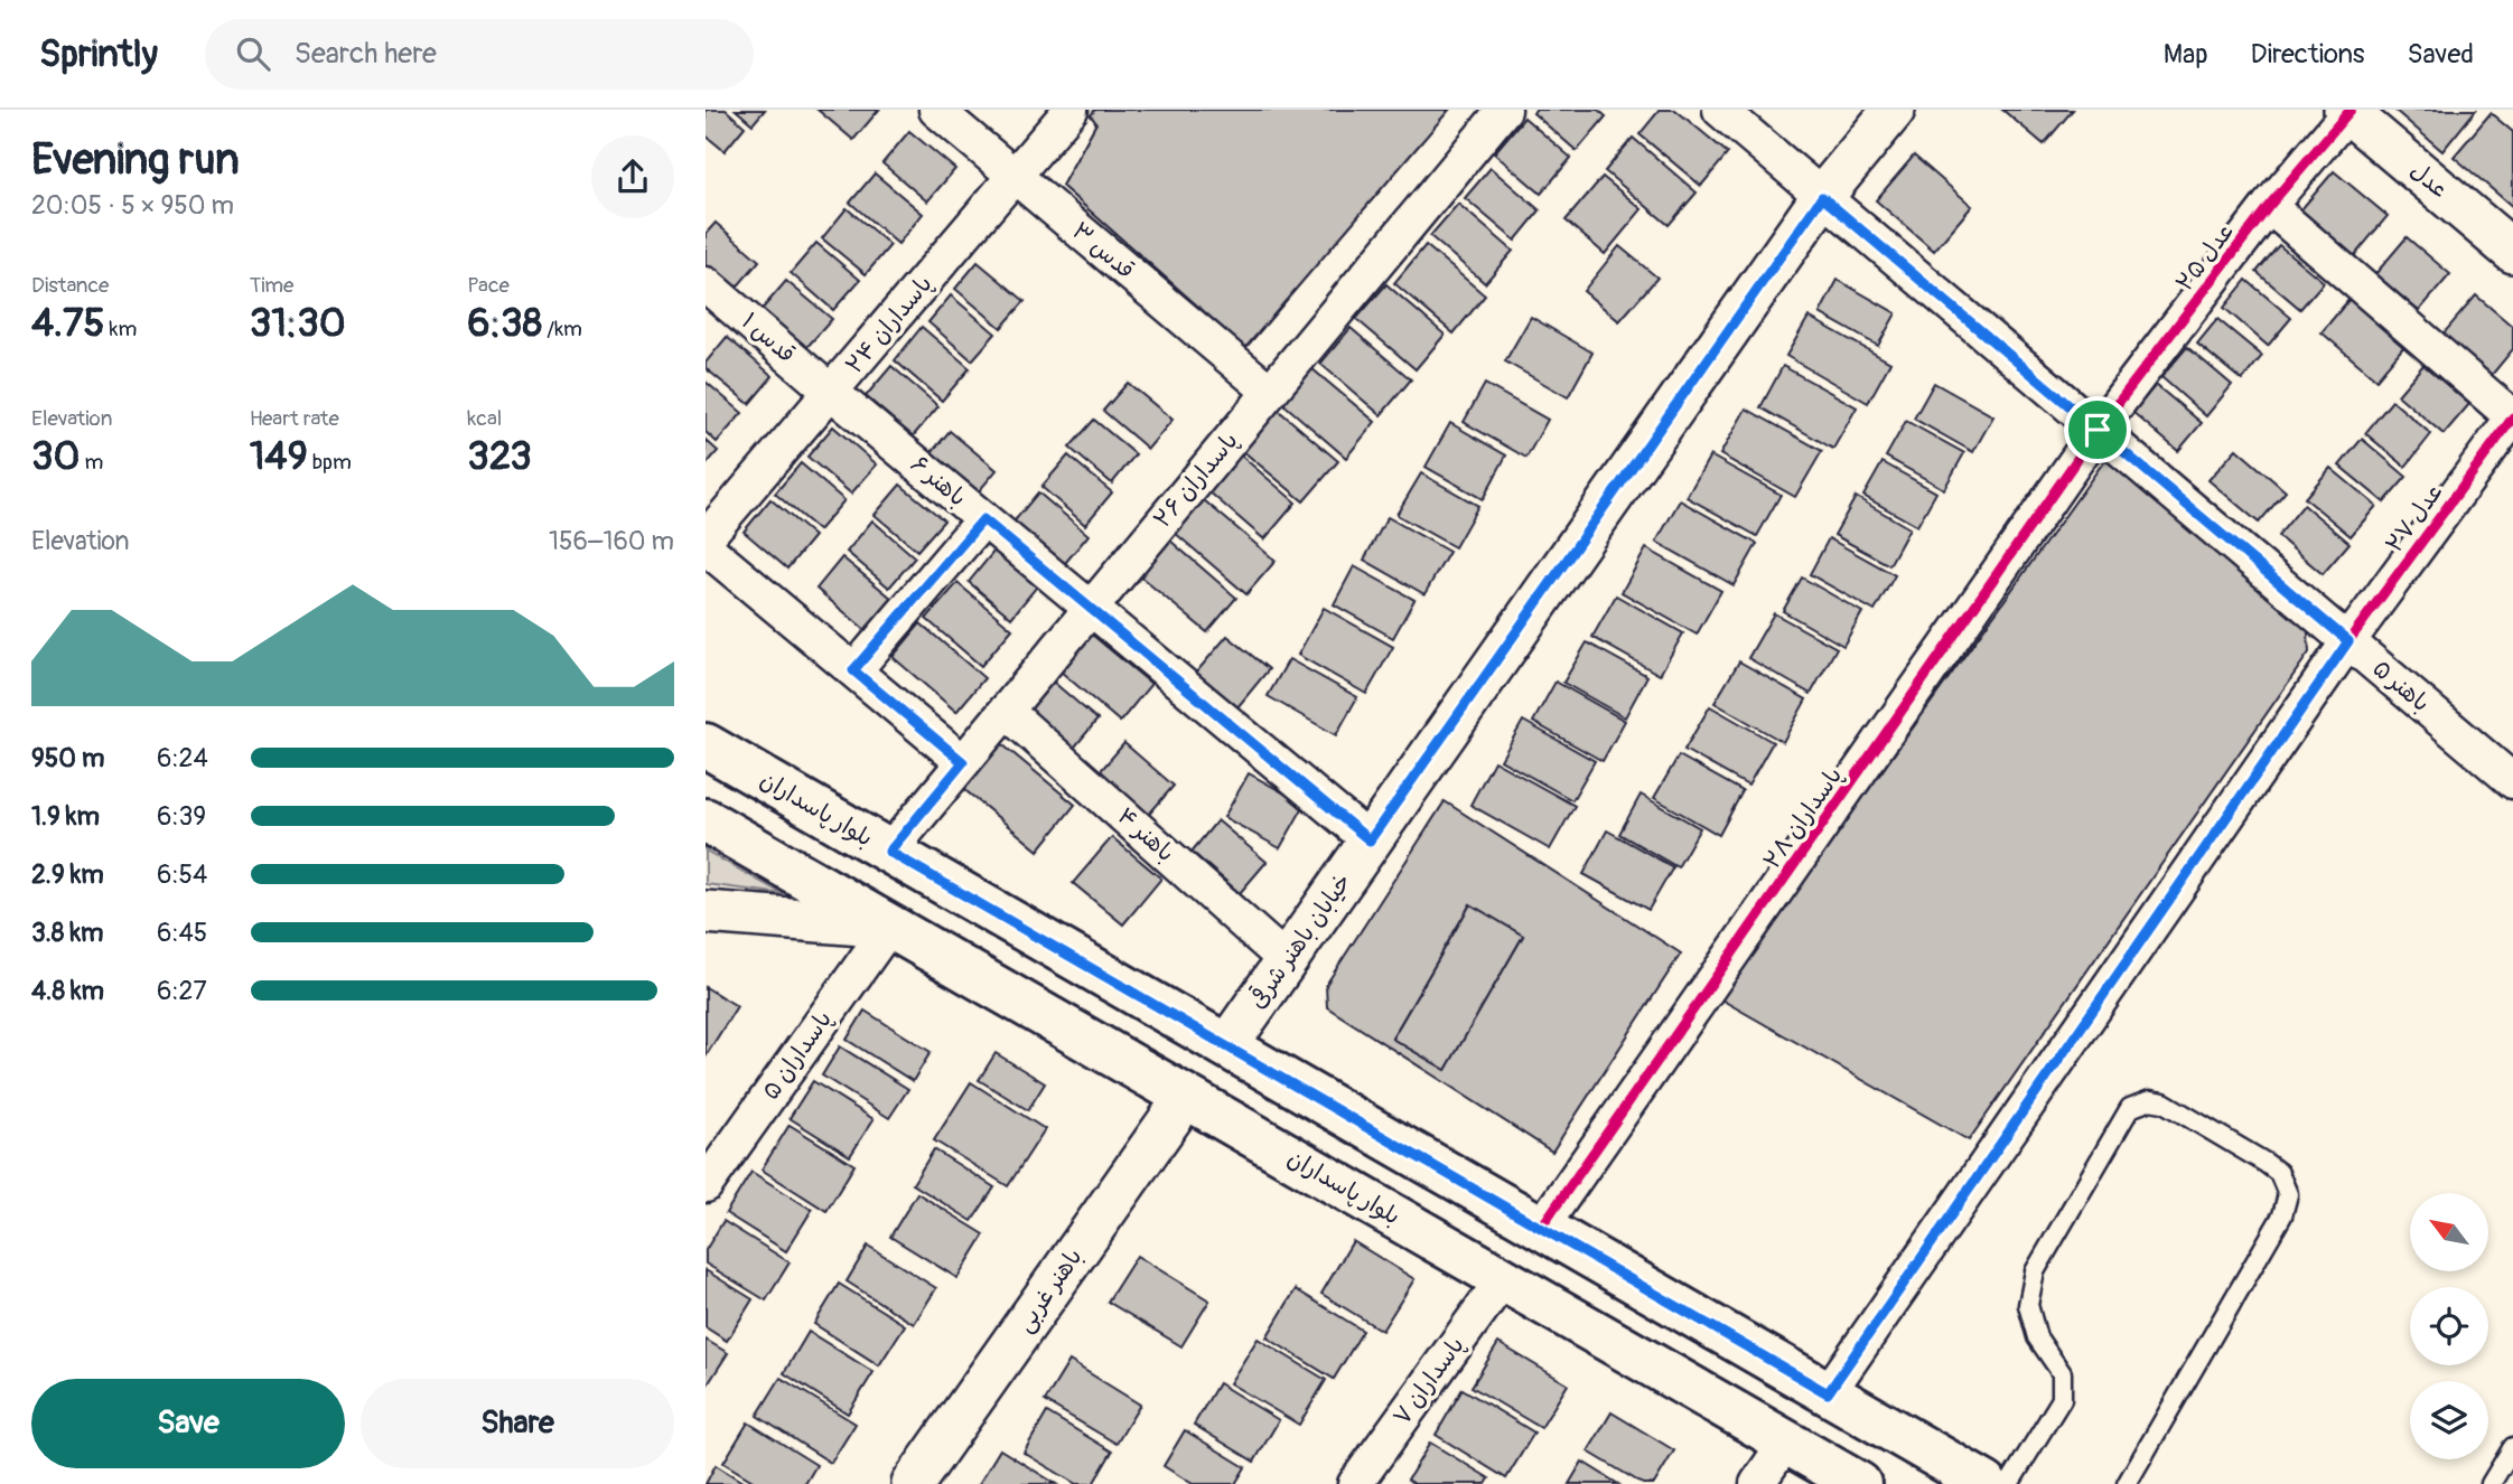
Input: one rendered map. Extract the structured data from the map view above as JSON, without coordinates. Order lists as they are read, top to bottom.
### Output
{
  "streets": {
    "main road": ["بلوار پاسداران"],
    "street": [
      "عدل",
      "قدس ۳",
      "عدل ۲۵",
      "پاسداران ۲۴",
      "قدس ۱",
      "پاسداران ۲۶",
      "باهنر ۶",
      "عدل ۲۷",
      "باهنر ۵",
      "پاسداران ۲۸",
      "باهنر ۴",
      "خیابان باهنر شرقی",
      "پاسداران ۵",
      "باهنر غربی",
      "پاسداران ۷"
    ]
  },
  "crossings": [
    ["عدل", "عدل ۲۵"],
    ["قدس ۳", "پاسداران ۲۴"],
    ["قدس ۳", "پاسداران ۲۶"],
    ["عدل ۲۵", "باهنر ۵"],
    ["عدل ۲۵", "پاسداران ۲۸"],
    ["پاسداران ۲۴", "قدس ۱"],
    ["پاسداران ۲۴", "باهنر ۶"],
    ["قدس ۱", "باهنر ۶"],
    ["پاسداران ۲۶", "باهنر ۶"],
    ["پاسداران ۲۶", "بلوار پاسداران"],
    ["پاسداران ۲۶", "باهنر ۴"],
    ["باهنر ۶", "خیابان باهنر شرقی"],
    ["عدل ۲۷", "باهنر ۵"],
    ["عدل ۲۷", "بلوار پاسداران"],
    ["باهنر ۵", "پاسداران ۲۸"],
    ["باهنر ۵", "خیابان باهنر شرقی"],
    ["بلوار پاسداران", "پاسداران ۲۸"],
    ["بلوار پاسداران", "خیابان باهنر شرقی"],
    ["بلوار پاسداران", "پاسداران ۵"],
    ["بلوار پاسداران", "باهنر غربی"],
    ["بلوار پاسداران", "پاسداران ۷"],
    ["باهنر ۴", "خیابان باهنر شرقی"]
  ],
  "north": "top left",
  "page": {
    "header": "Sprintly",
    "search": "Search here",
    "nav": ["Map", "Directions", "Saved"],
    "heading": ["Evening run", "20:05 · 5 × 950 m"],
    "stats": [
      ["Distance", "4.75 km"],
      ["Time", "31:30"],
      ["Pace", "6:38 /km"],
      ["Elevation", "30 m"],
      ["Heart rate", "149 bpm"],
      ["kcal", "323"]
    ],
    "chart": ["Elevation", "156–160 m"],
    "list": [
      {
        "name": "950 m",
        "note": "6:24"
      },
      {
        "name": "1.9 km",
        "note": "6:39"
      },
      {
        "name": "2.9 km",
        "note": "6:54"
      },
      {
        "name": "3.8 km",
        "note": "6:45"
      },
      {
        "name": "4.8 km",
        "note": "6:27"
      }
    ],
    "buttons": ["Save", "Share"]
  }
}
